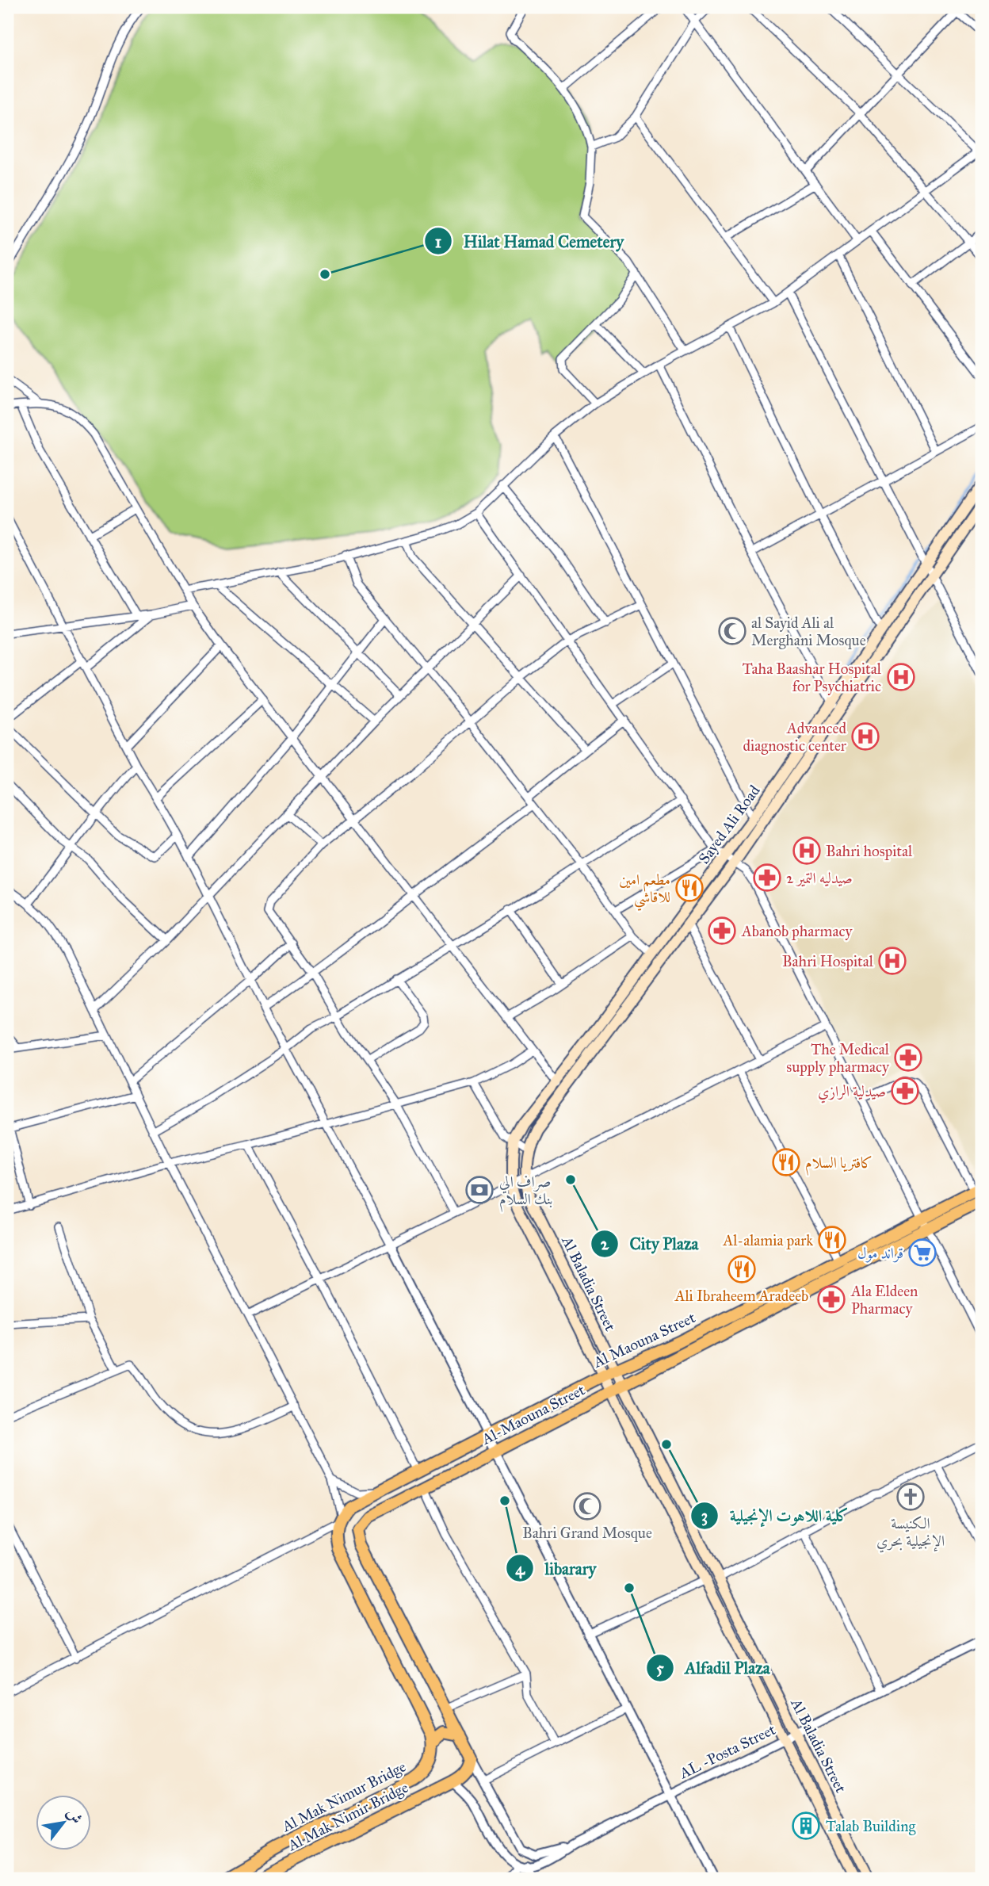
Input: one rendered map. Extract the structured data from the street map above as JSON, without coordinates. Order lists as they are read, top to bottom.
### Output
{
  "streets": {
    "highway": [
      "Al Maouna Street",
      "Al-Maouna Street",
      "Al Mak Nimur Bridge",
      "Al Mak Nimir Bridge"
    ],
    "main road": ["Sayed Ali Road", "Al Baladia Street"],
    "street": ["AL -Posta Street"]
  },
  "crossings": [
    ["Sayed Ali Road", "Al Baladia Street"],
    ["Al Baladia Street", "Al Maouna Street"],
    ["Al Baladia Street", "Al-Maouna Street"],
    ["Al Baladia Street", "AL -Posta Street"],
    ["Al Maouna Street", "Al-Maouna Street"]
  ],
  "places": {
    "other": [
      "Hilat Hamad Cemetery",
      "City Plaza",
      "كلية اللاهوت الإنجيلية",
      "libarary",
      "Alfadil Plaza"
    ],
    "mosque": ["al Sayid Ali al Merghani Mosque", "Bahri Grand Mosque"],
    "hospital": [
      "Taha Baashar Hospital for Psychiatric",
      "Advanced diagnostic center",
      "Bahri hospital",
      "Bahri Hospital"
    ],
    "pharmacy": [
      "صيدليه التمير 2",
      "Abanob pharmacy",
      "The Medical supply pharmacy",
      "صيدلية الرازي",
      "Ala Eldeen Pharmacy"
    ],
    "restaurant": [
      "مطعم امين للاقاشي",
      "كافتريا السلام",
      "Al-alamia park",
      "Ali Ibraheem Aradeeb"
    ],
    "bank": ["صراف الي بنك السلام"],
    "supermarket": ["قراند مول"],
    "church": ["الكنيسة الإنجيلية بحري"],
    "building": ["Talab Building"]
  },
  "north": "top right"
}
